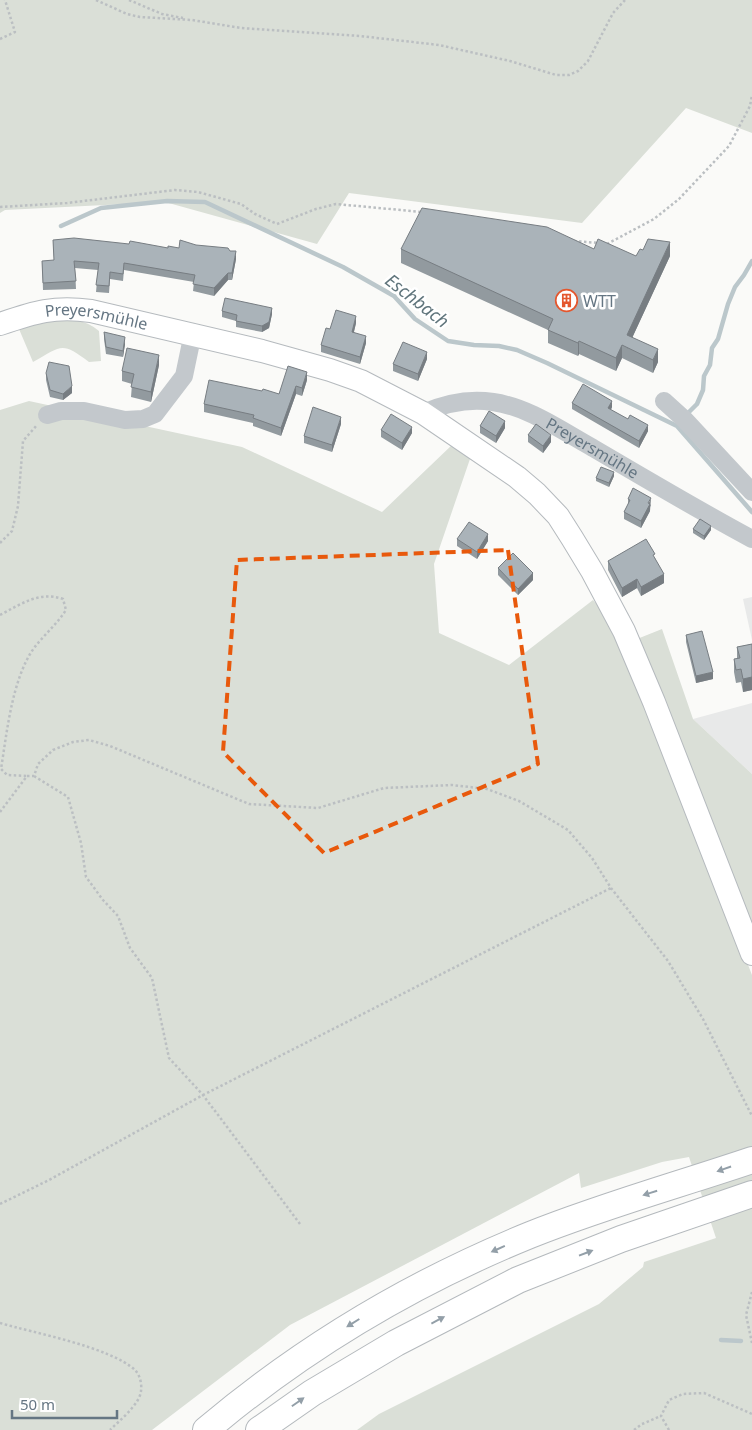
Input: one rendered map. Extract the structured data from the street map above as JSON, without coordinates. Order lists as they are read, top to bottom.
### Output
{
  "streets": {
    "main road": ["Preyersmühle"]
  },
  "water": ["Eschbach"],
  "places": {
    "building": ["WTT"]
  },
  "scale_bar": "50 m"
}
